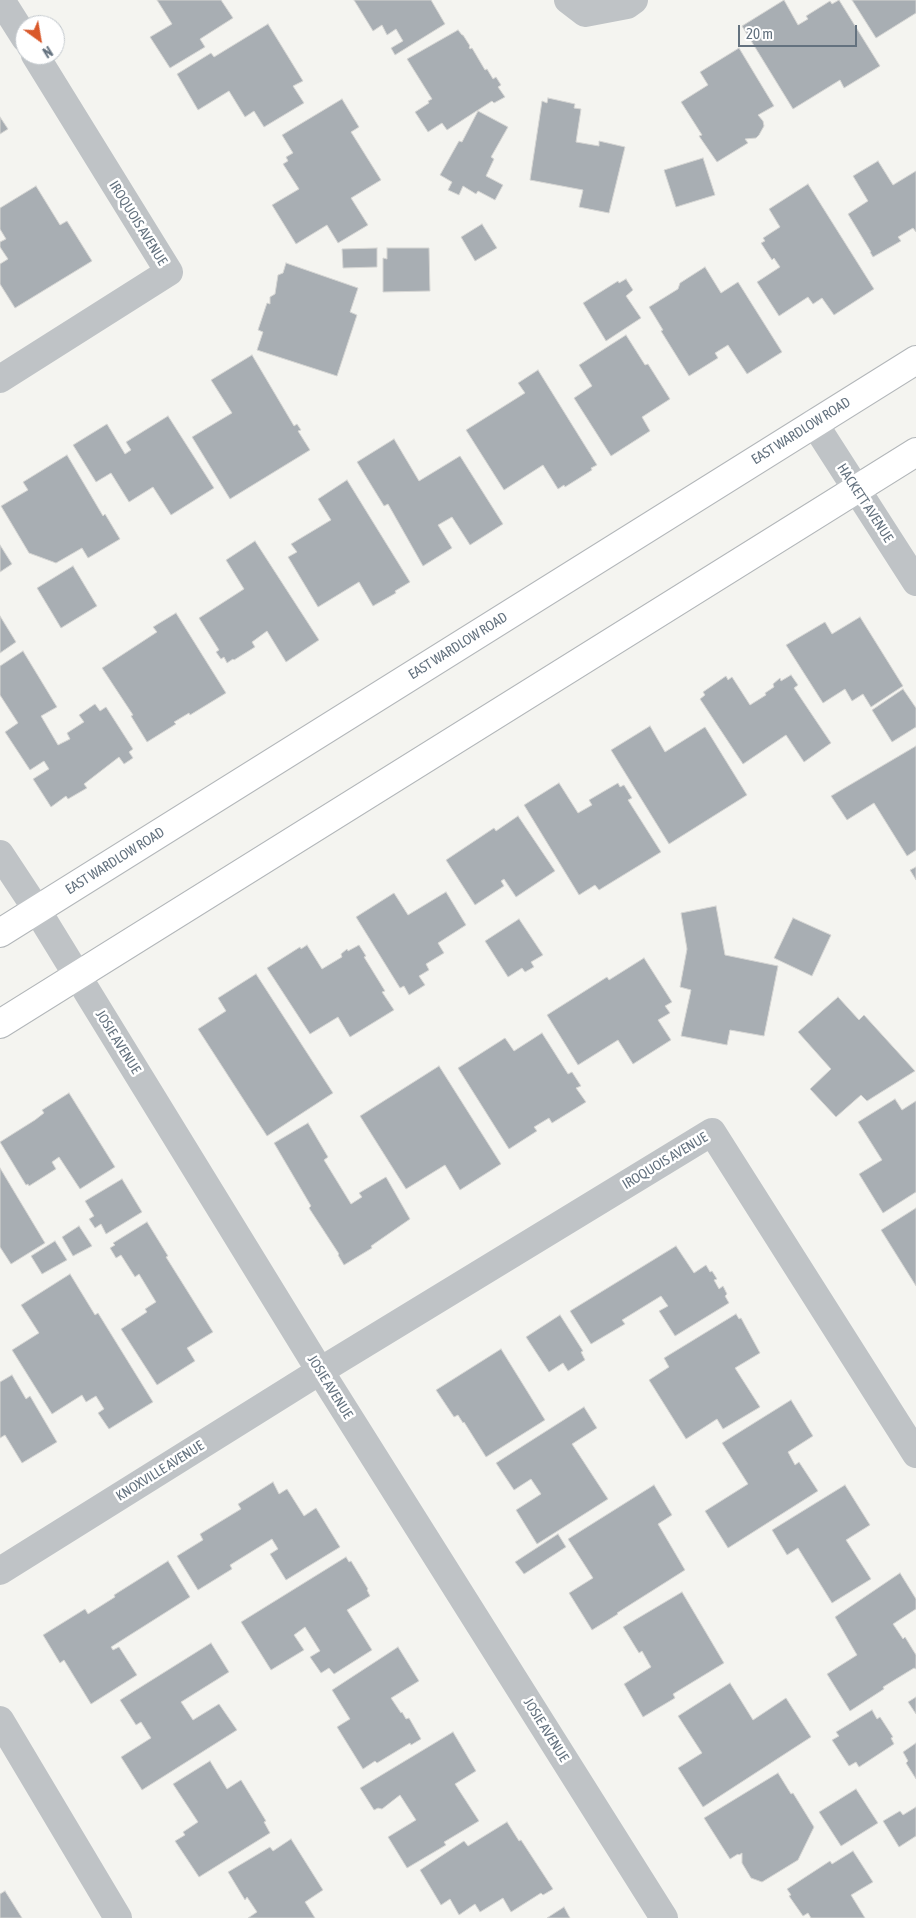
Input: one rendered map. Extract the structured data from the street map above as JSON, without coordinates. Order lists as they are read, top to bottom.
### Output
{
  "streets": {
    "main road": ["EAST WARDLOW ROAD"],
    "street": [
      "IROQUOIS AVENUE",
      "HACKETT AVENUE",
      "JOSIE AVENUE",
      "KNOXVILLE AVENUE"
    ]
  },
  "crossings": [
    ["IROQUOIS AVENUE", "JOSIE AVENUE"],
    ["IROQUOIS AVENUE", "KNOXVILLE AVENUE"],
    ["EAST WARDLOW ROAD", "HACKETT AVENUE"],
    ["EAST WARDLOW ROAD", "JOSIE AVENUE"],
    ["JOSIE AVENUE", "KNOXVILLE AVENUE"]
  ],
  "scale_bar": "20 m",
  "north": "bottom right"
}
